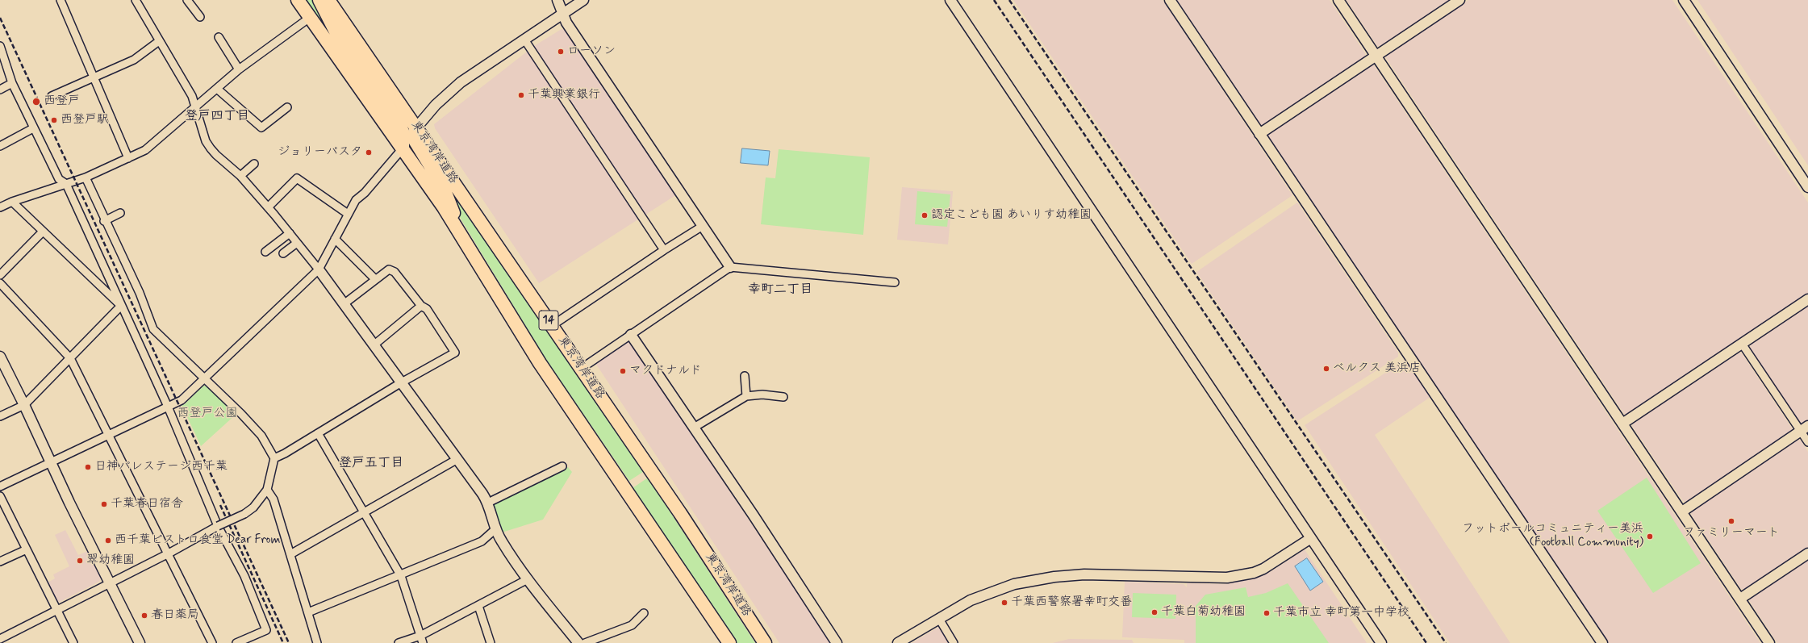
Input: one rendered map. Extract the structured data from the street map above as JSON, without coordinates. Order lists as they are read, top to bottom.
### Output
{
  "streets": {
    "highway": ["東京湾岸道路", "14"]
  },
  "districts": ["登戸四丁目", "幸町二丁目", "登戸五丁目"],
  "parks": ["西登戸公園"],
  "places": [
    "ローソン",
    "千葉興業銀行",
    "西登戸",
    "西登戸駅",
    "ジョリーパスタ",
    "認定こども園 あいりす幼稚園",
    "ベルクス 美浜店",
    "マクドナルド",
    "日神パレステージ西千葉",
    "千葉春日宿舎",
    "ファミリーマート",
    "フットボールコミュニティー美浜 (Football Community)",
    "西千葉ビストロ食堂 Dear From",
    "翠幼稚園",
    "千葉西警察署幸町交番",
    "千葉白菊幼稚園",
    "千葉市立 幸町第一中学校",
    "春日薬局"
  ]
}
